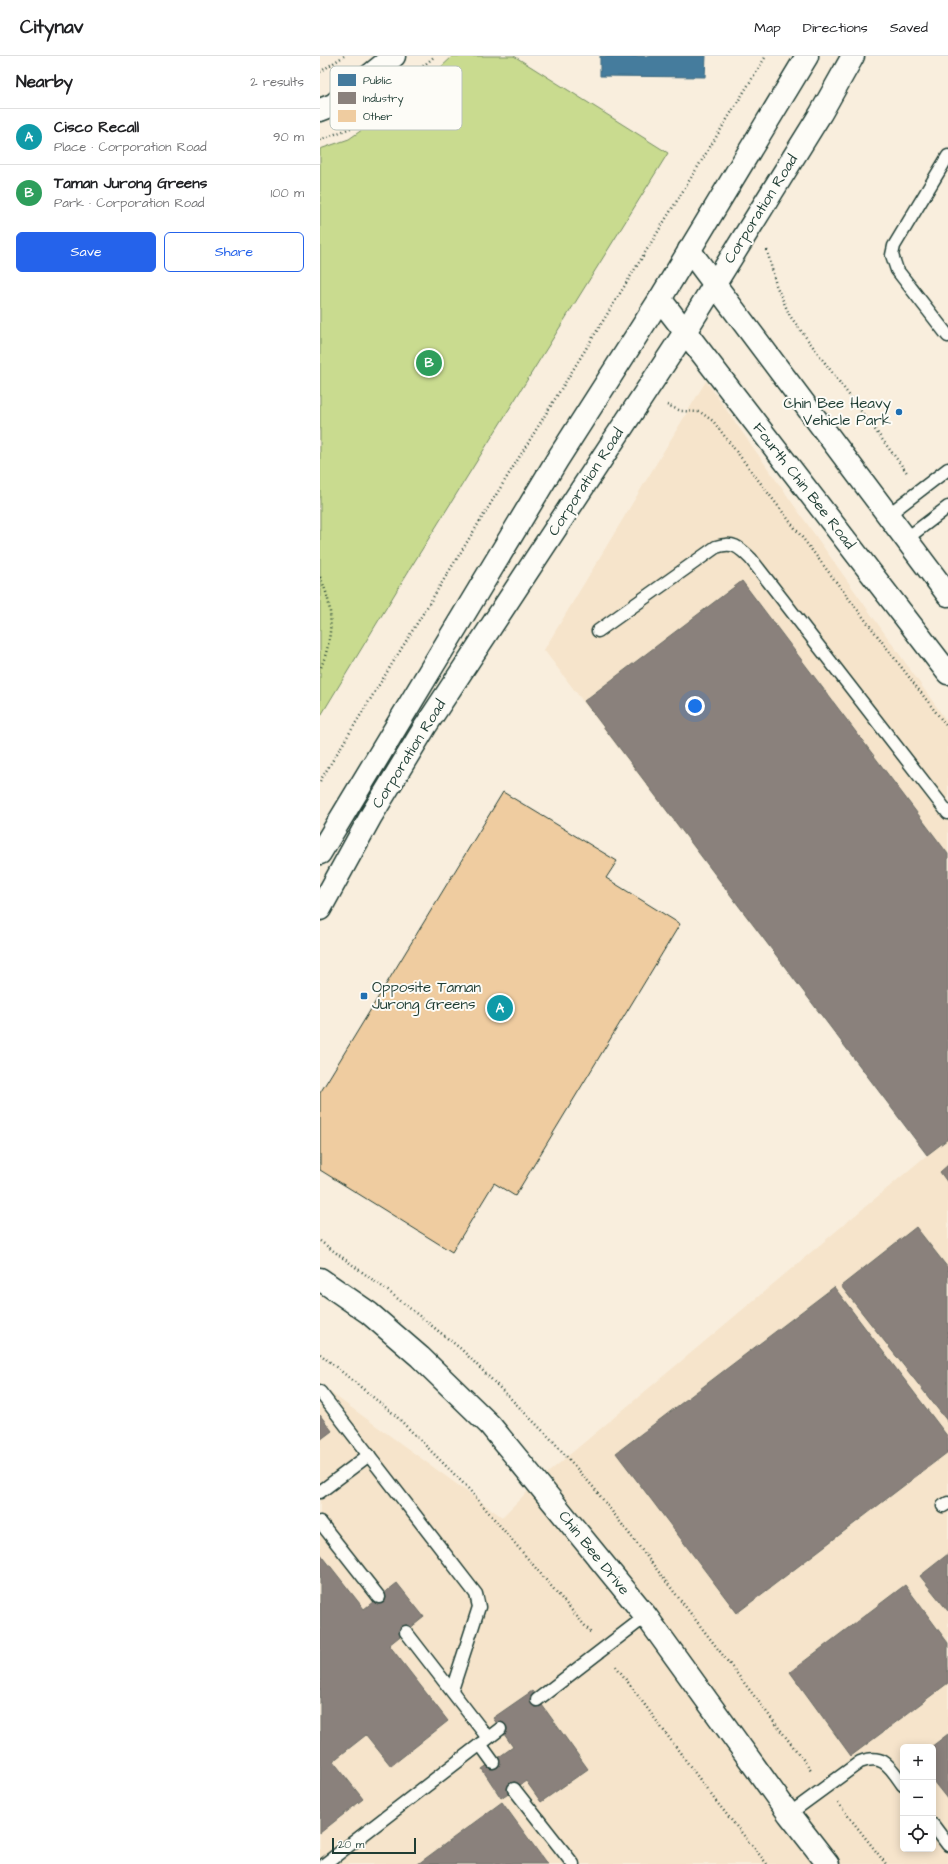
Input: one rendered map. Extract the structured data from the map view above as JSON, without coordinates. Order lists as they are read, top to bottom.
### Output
{
  "streets": {
    "main road": ["Corporation Road", "Fourth Chin Bee Road", "Chin Bee Drive"]
  },
  "crossings": [
    ["Corporation Road", "Fourth Chin Bee Road"]
  ],
  "places": {
    "other": ["Chin Bee Heavy Vehicle Park"],
    "transit": ["Opposite Taman Jurong Greens"]
  },
  "legend": ["Public", "Industry", "Other"],
  "scale_bar": "20 m",
  "page": {
    "header": "Citynav",
    "nav": ["Map", "Directions", "Saved"],
    "heading": ["Nearby", "2 results"],
    "list": [
      {
        "mark": "A",
        "name": "Cisco Recall",
        "note": "Place · Corporation Road",
        "value": "90 m"
      },
      {
        "mark": "B",
        "name": "Taman Jurong Greens",
        "note": "Park · Corporation Road",
        "value": "100 m"
      }
    ],
    "buttons": ["Save", "Share"],
    "pins": ["B", "A"],
    "map_buttons": ["+", "−"],
    "scale": "20 m"
  }
}
